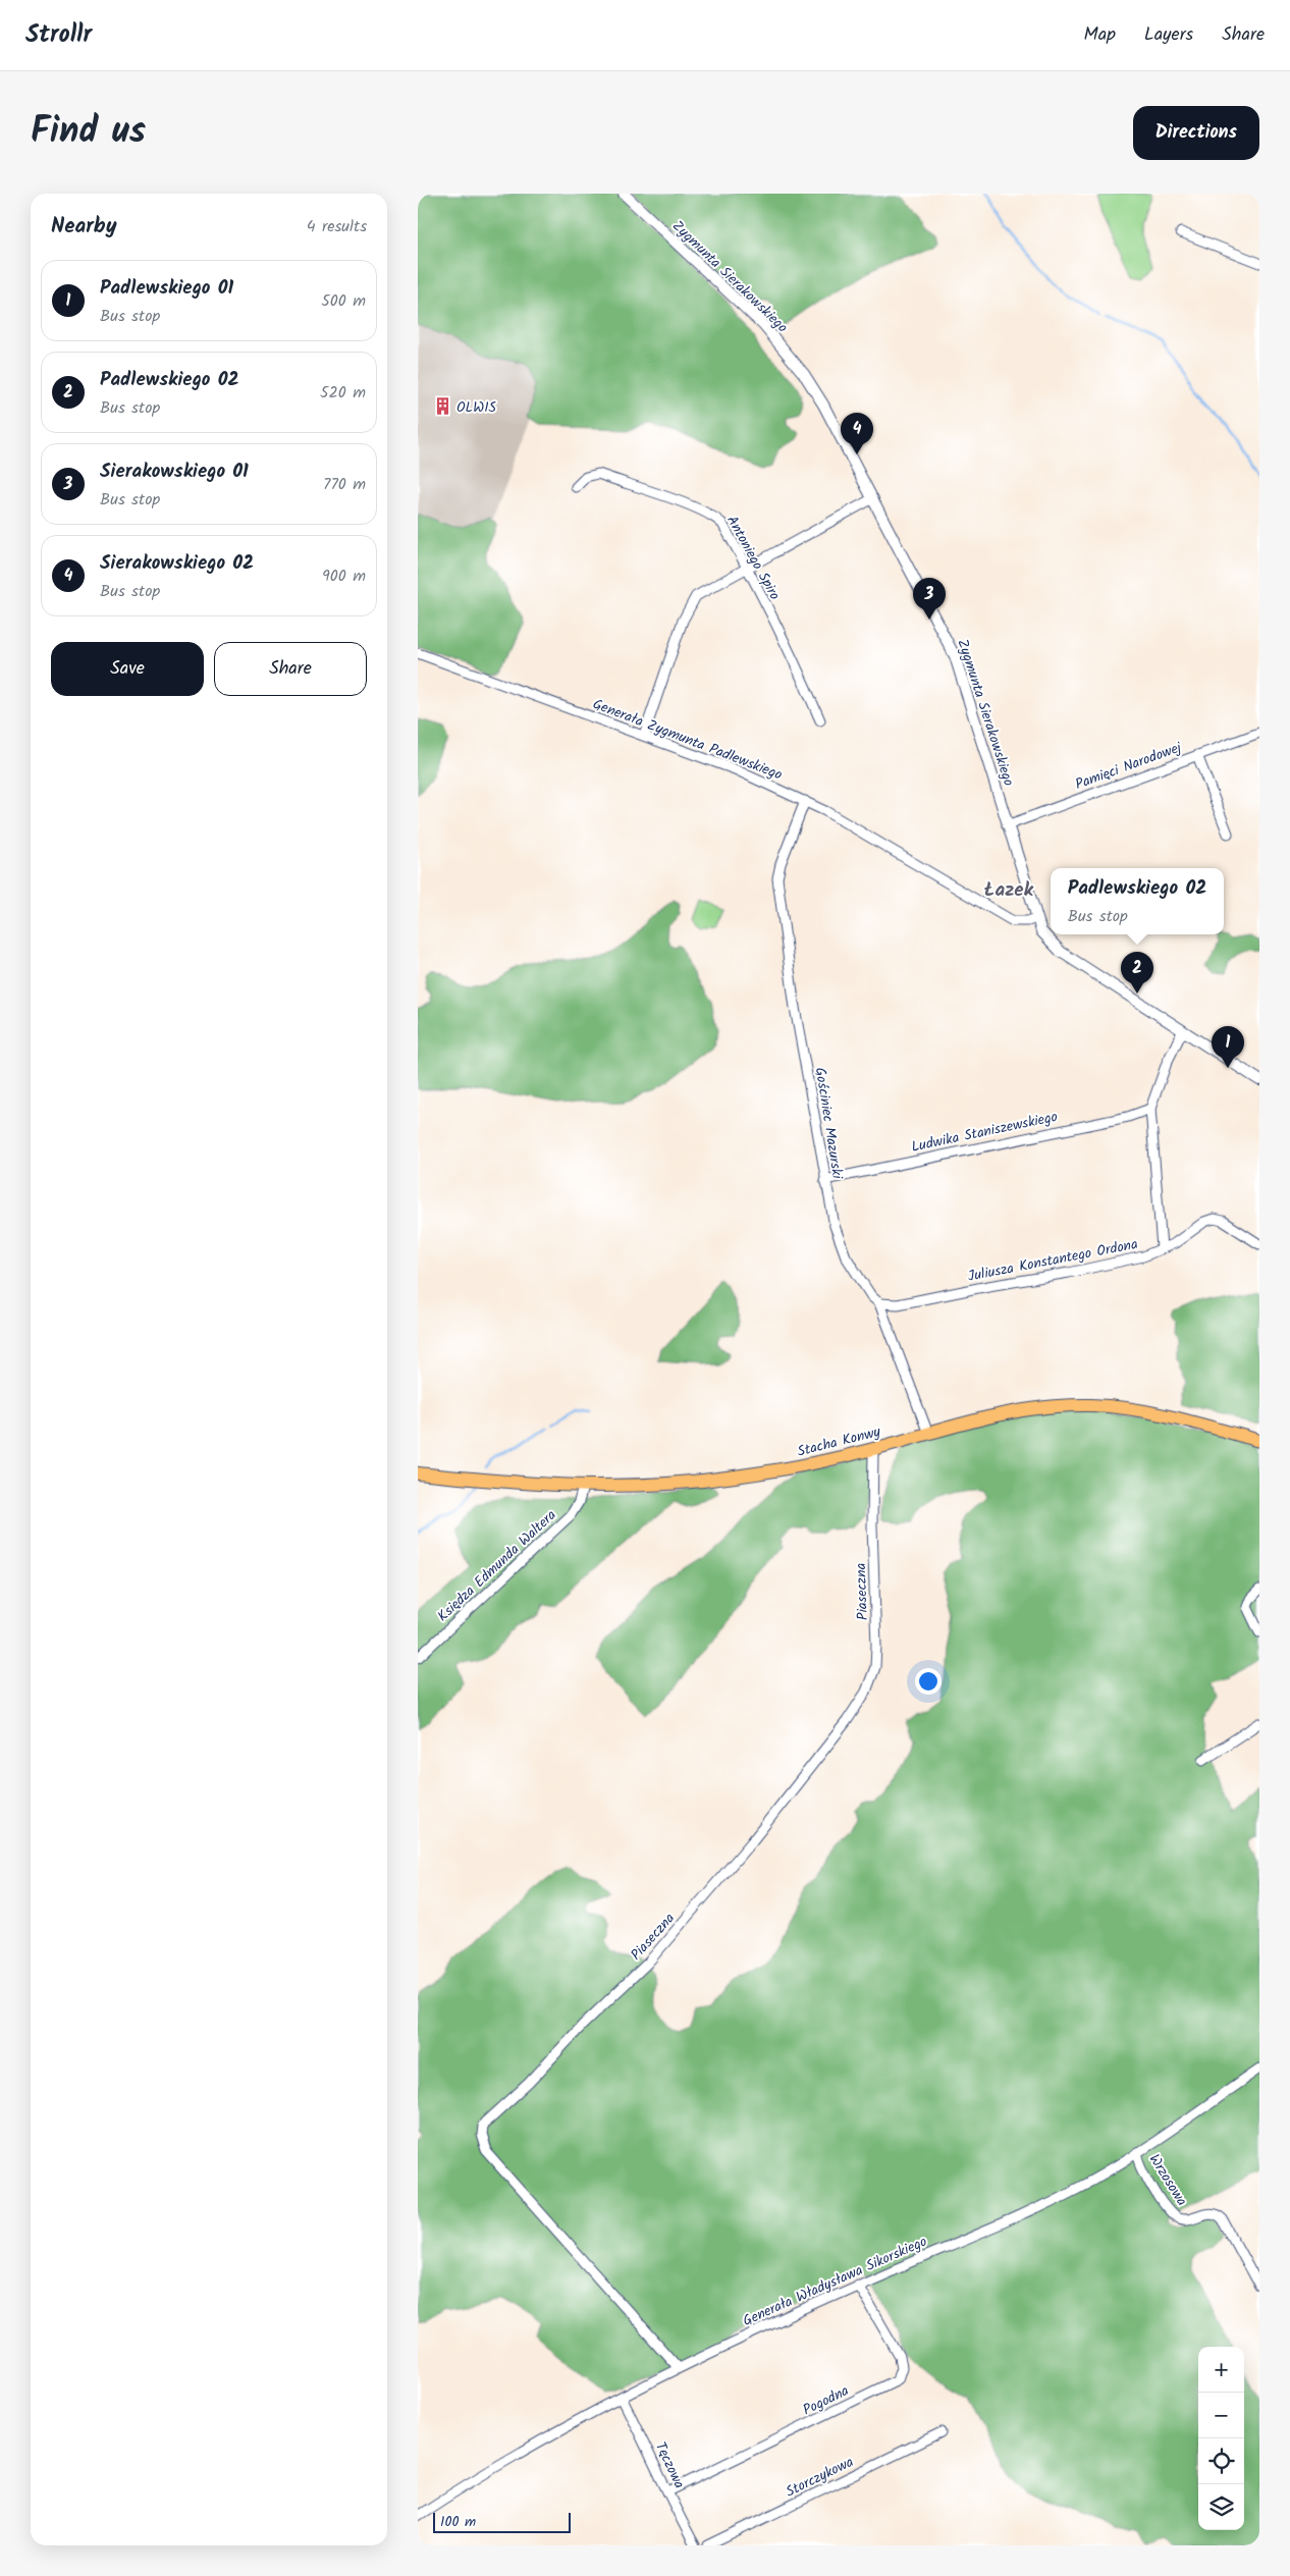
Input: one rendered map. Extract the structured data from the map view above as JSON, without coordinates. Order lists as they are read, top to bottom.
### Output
{
  "streets": {
    "main road": ["Stacha Konwy"],
    "street": [
      "Zygmunta Sierakowskiego",
      "Antoniego Spiro",
      "Generała Zygmunta Padlewskiego",
      "Pamięci Narodowej",
      "Gościniec Mazurski",
      "Ludwika Staniszewskiego",
      "Juliusza Konstantego Ordona",
      "Księdza Edmunda Waltera",
      "Piaseczna",
      "Wrzosowa",
      "Generała Władysława Sikorskiego",
      "Pogodna",
      "Tęczowa",
      "Storczykowa"
    ]
  },
  "crossings": [
    ["Zygmunta Sierakowskiego", "Generała Zygmunta Padlewskiego"],
    ["Zygmunta Sierakowskiego", "Pamięci Narodowej"],
    ["Generała Zygmunta Padlewskiego", "Gościniec Mazurski"],
    ["Gościniec Mazurski", "Ludwika Staniszewskiego"],
    ["Gościniec Mazurski", "Juliusza Konstantego Ordona"],
    ["Gościniec Mazurski", "Stacha Konwy"],
    ["Stacha Konwy", "Księdza Edmunda Waltera"],
    ["Stacha Konwy", "Piaseczna"],
    ["Piaseczna", "Generała Władysława Sikorskiego"],
    ["Wrzosowa", "Generała Władysława Sikorskiego"],
    ["Generała Władysława Sikorskiego", "Pogodna"],
    ["Generała Władysława Sikorskiego", "Tęczowa"],
    ["Pogodna", "Tęczowa"]
  ],
  "districts": ["Łazek"],
  "places": {
    "building": ["OLWIS"]
  },
  "scale_bar": "100 m",
  "page": {
    "header": "Strollr",
    "nav": ["Map", "Layers", "Share"],
    "title": "Find us",
    "buttons": [
      "Directions",
      ["Save", "Share"]
    ],
    "heading": ["Nearby", "4 results"],
    "list": [
      {
        "mark": "1",
        "name": "Padlewskiego 01",
        "note": "Bus stop",
        "value": "500 m"
      },
      {
        "mark": "2",
        "name": "Padlewskiego 02",
        "note": "Bus stop",
        "value": "520 m"
      },
      {
        "mark": "3",
        "name": "Sierakowskiego 01",
        "note": "Bus stop",
        "value": "770 m"
      },
      {
        "mark": "4",
        "name": "Sierakowskiego 02",
        "note": "Bus stop",
        "value": "900 m"
      }
    ],
    "pins": [
      "4",
      "3",
      "2",
      "1"
    ],
    "popup": ["Padlewskiego 02", "Bus stop"],
    "map_buttons": ["+", "−"],
    "scale": "100 m"
  }
}
